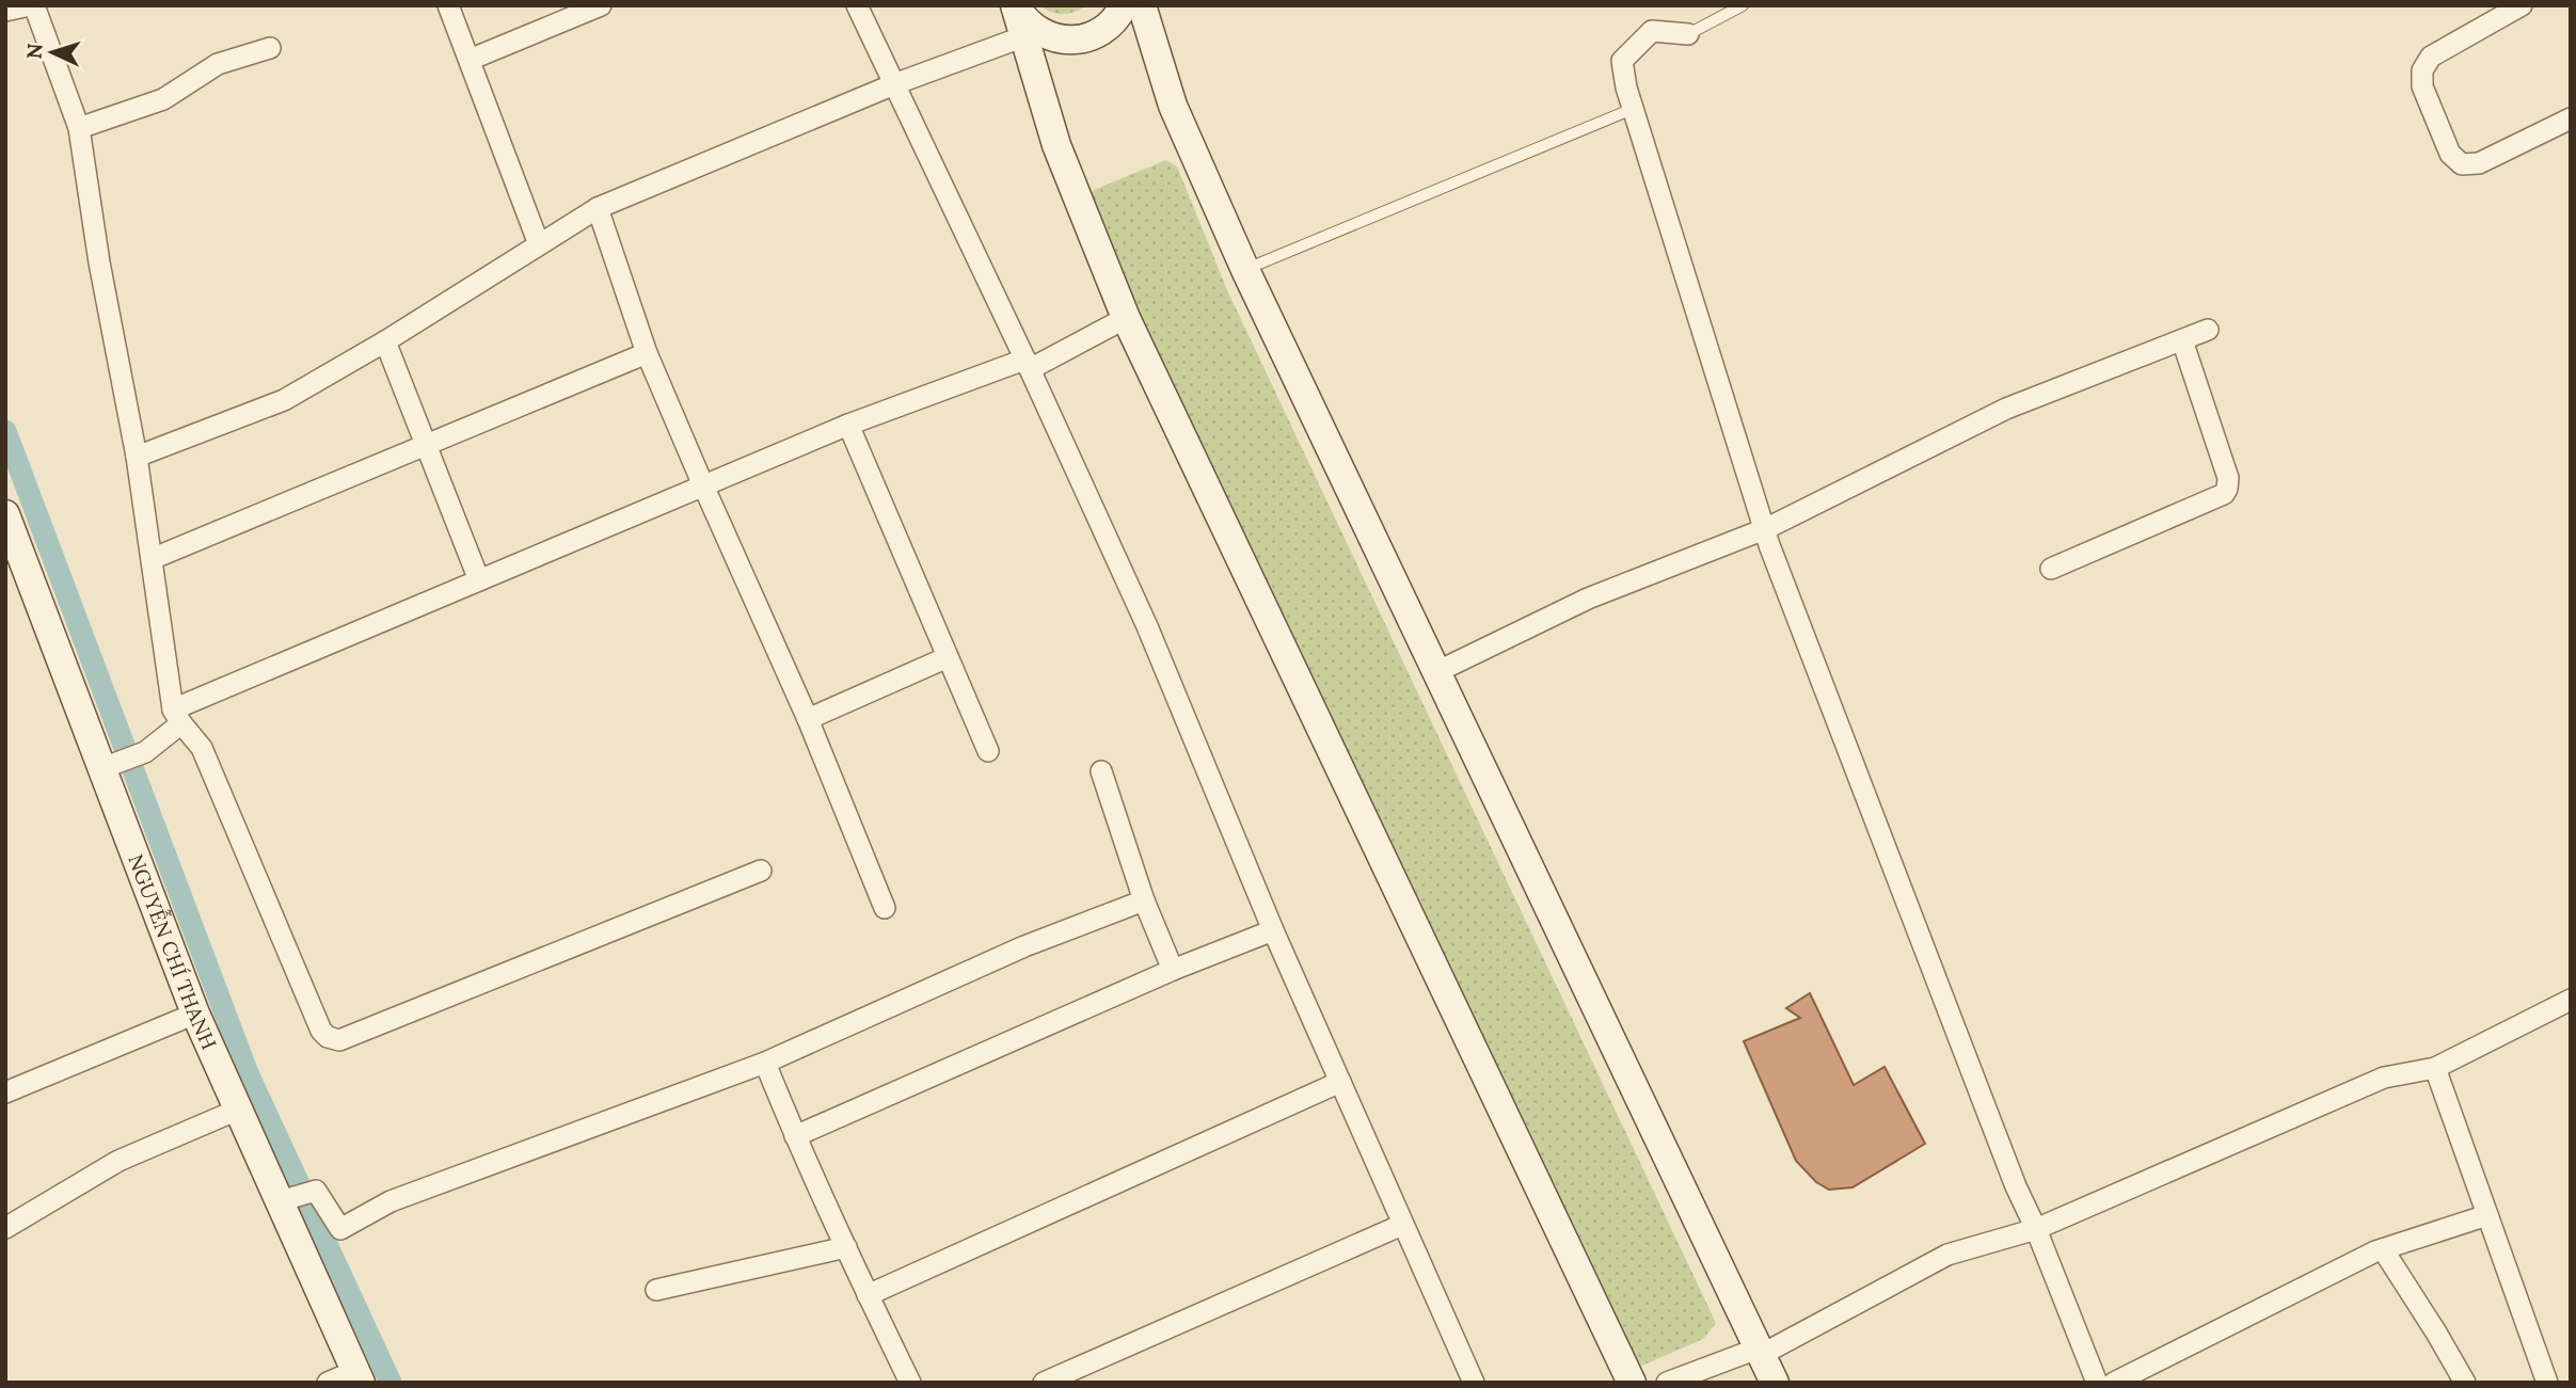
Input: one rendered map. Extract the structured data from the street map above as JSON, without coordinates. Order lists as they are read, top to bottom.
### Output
{
  "streets": {
    "street": ["NGUYỄN CHÍ THANH"]
  },
  "north": "left"
}
